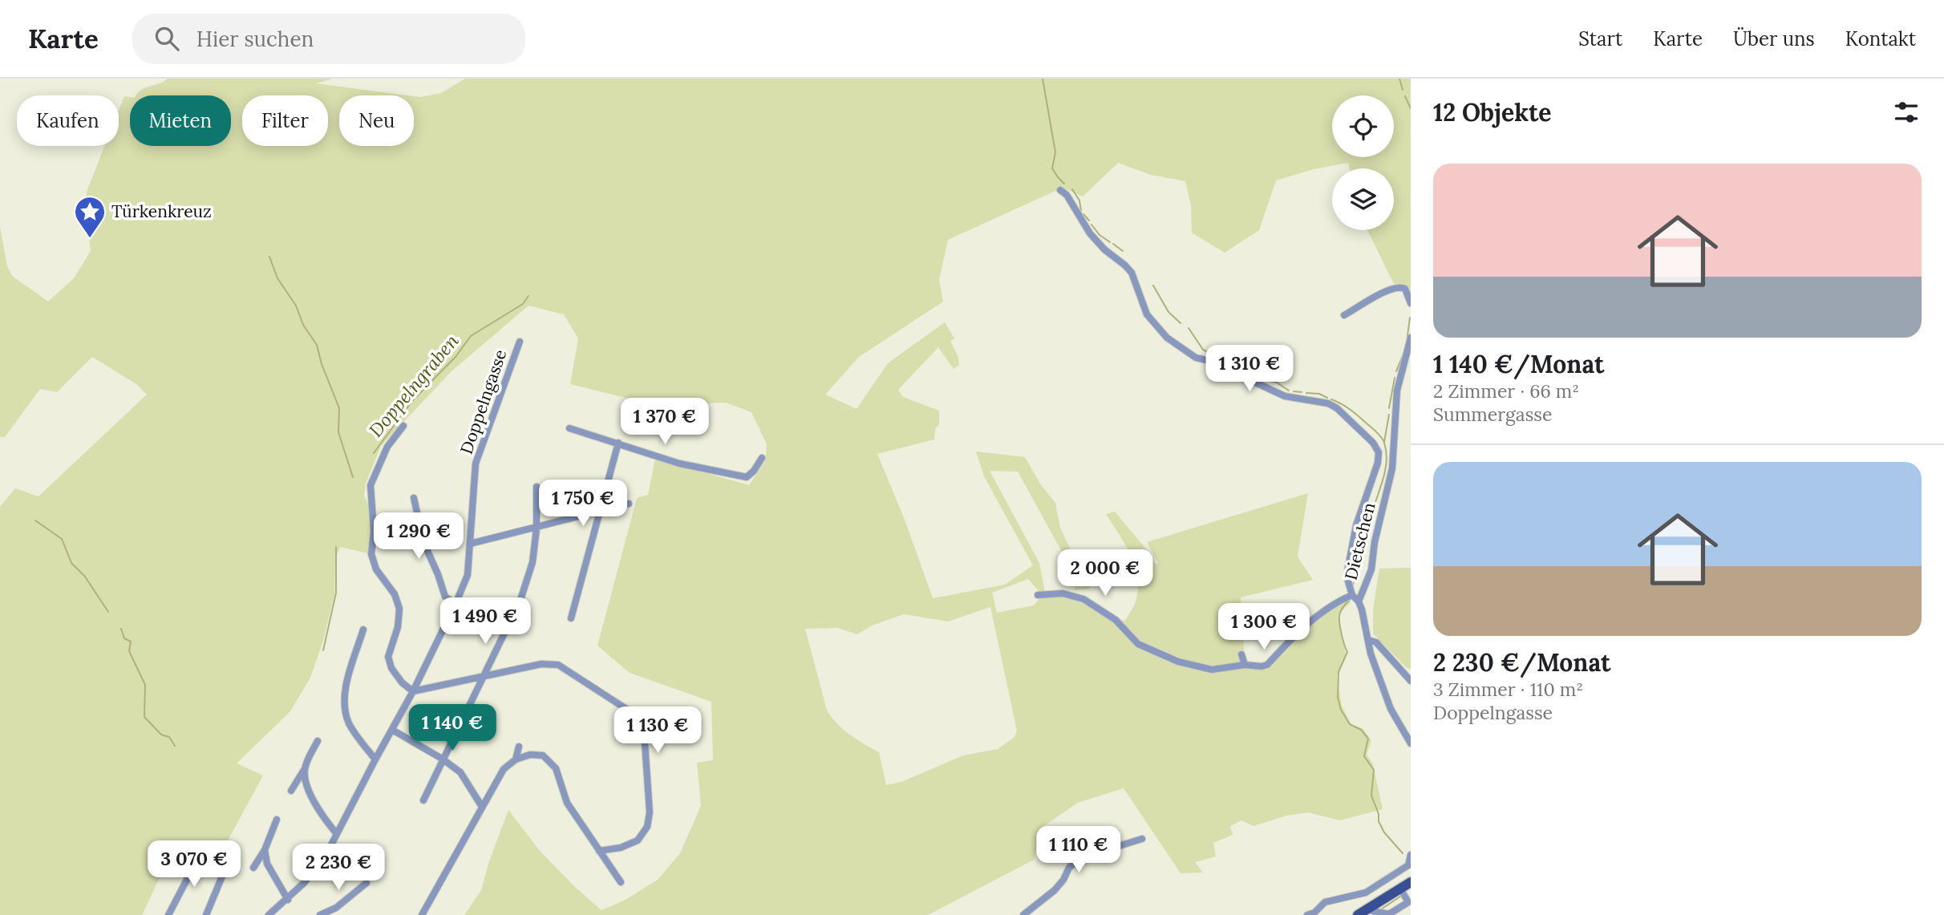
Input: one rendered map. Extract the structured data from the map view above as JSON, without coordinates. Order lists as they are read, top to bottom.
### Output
{
  "streets": {
    "street": ["Doppelngasse", "Dietschen"]
  },
  "water": ["Doppelngraben"],
  "places": {
    "place": ["Türkenkreuz"]
  },
  "page": {
    "header": "Karte",
    "search": "Hier suchen",
    "nav": [
      "Start",
      "Karte",
      "Über uns",
      "Kontakt"
    ],
    "heading": "12 Objekte",
    "chip": [
      "Kaufen",
      "Mieten",
      "Filter",
      "Neu"
    ],
    "list": [
      {
        "name": "1 140 €/Monat",
        "note": "2 Zimmer · 66 m² · Summergasse"
      },
      {
        "name": "2 230 €/Monat",
        "note": "3 Zimmer · 110 m² · Doppelngasse"
      }
    ],
    "price": [
      "1 310 €",
      "1 370 €",
      "1 750 €",
      "1 290 €",
      "2 000 €",
      "1 490 €",
      "1 300 €",
      "1 140 €",
      "1 130 €",
      "1 110 €",
      "3 070 €",
      "2 230 €"
    ]
  }
}
